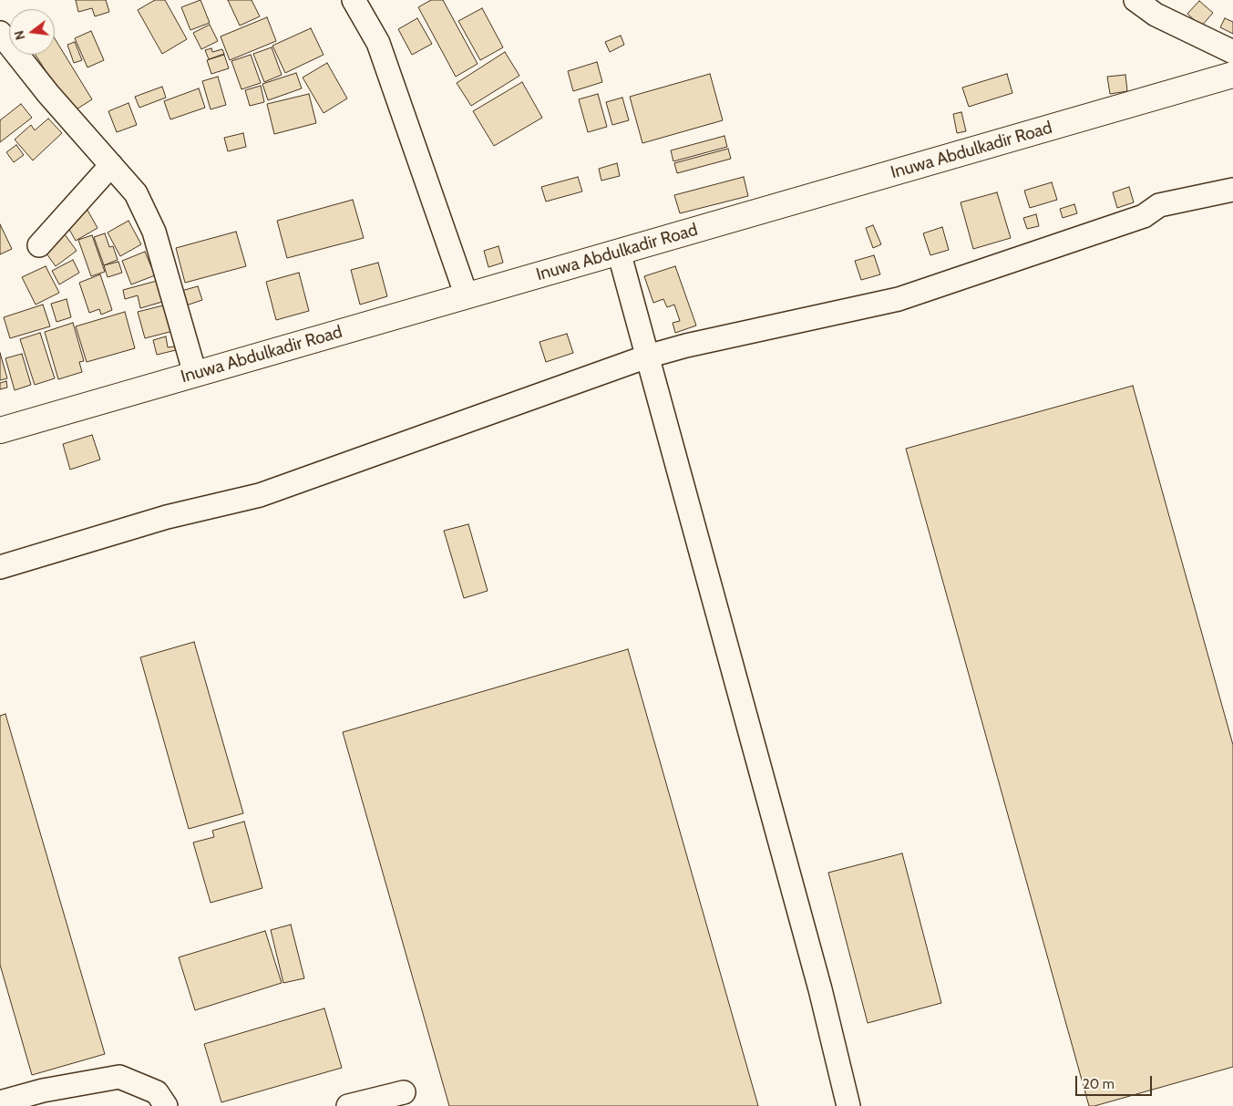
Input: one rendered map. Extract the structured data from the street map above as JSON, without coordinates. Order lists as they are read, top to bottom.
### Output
{
  "streets": {
    "main road": ["Inuwa Abdulkadir Road"]
  },
  "scale_bar": "20 m",
  "north": "left"
}
